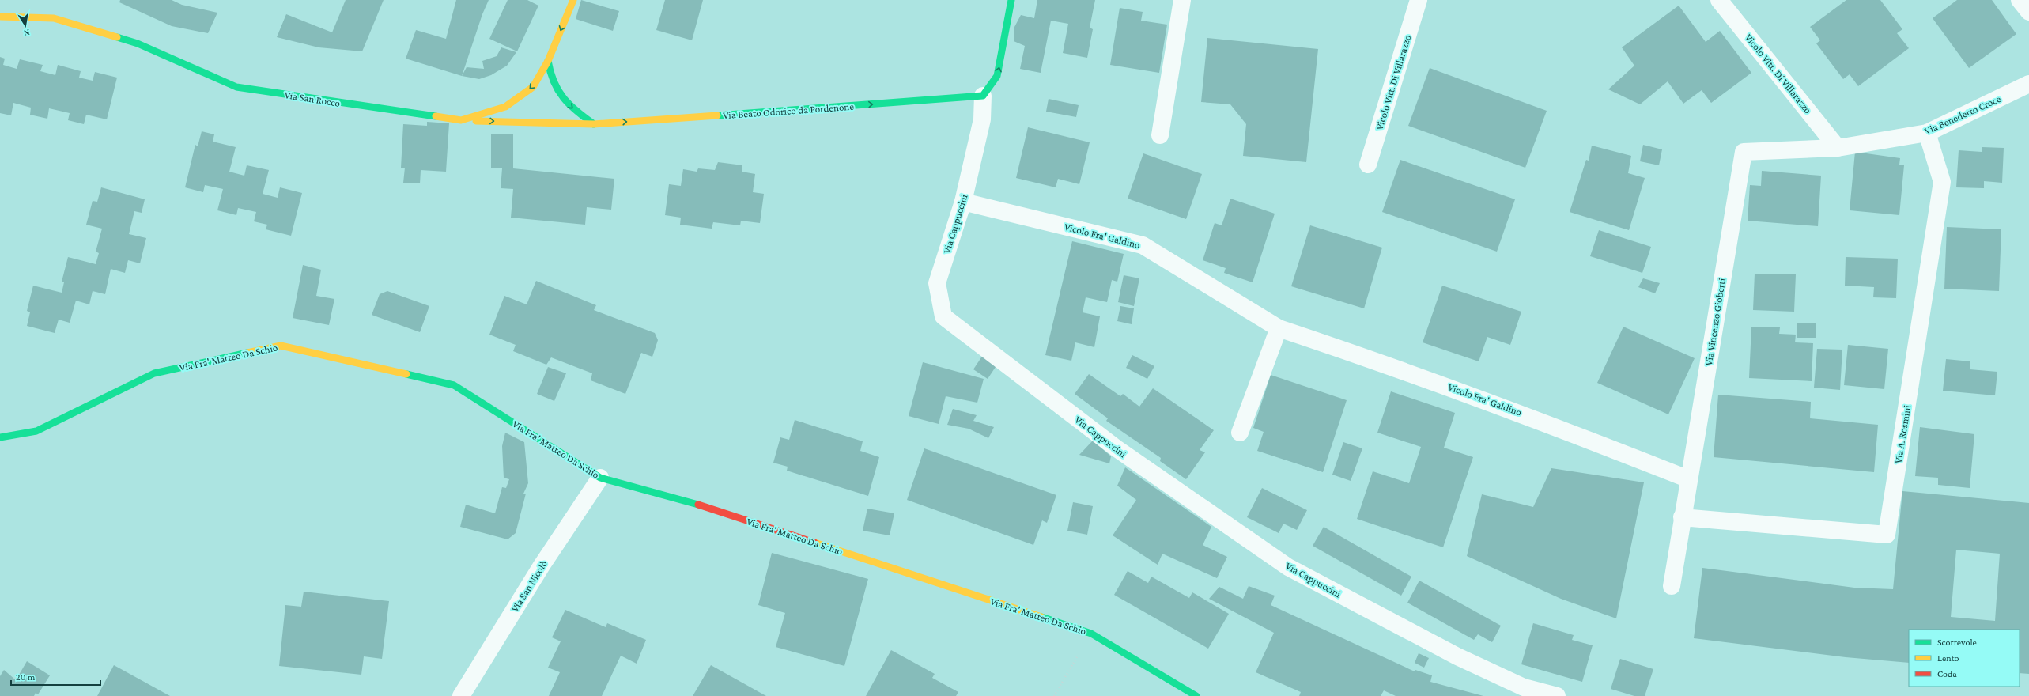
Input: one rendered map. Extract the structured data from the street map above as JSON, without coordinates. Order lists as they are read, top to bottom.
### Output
{
  "streets": {
    "street": [
      "Vicolo Vitt. Di Villarazzo",
      "Via San Rocco",
      "Via Beato Odorico da Pordenone",
      "Via Benedetto Croce",
      "Via Cappuccini",
      "Vicolo Fra' Galdino",
      "Via Vincenzo Gioberti",
      "Via Fra' Matteo Da Schio",
      "Via A. Rosmini",
      "Via San Nicolò"
    ]
  },
  "crossings": [
    ["Vicolo Vitt. Di Villarazzo", "Via Benedetto Croce"],
    ["Vicolo Vitt. Di Villarazzo", "Via Vincenzo Gioberti"],
    ["Via San Rocco", "Via Beato Odorico da Pordenone"],
    ["Via Beato Odorico da Pordenone", "Via Cappuccini"],
    ["Via Benedetto Croce", "Via Vincenzo Gioberti"],
    ["Via Benedetto Croce", "Via A. Rosmini"],
    ["Via Cappuccini", "Vicolo Fra' Galdino"],
    ["Vicolo Fra' Galdino", "Via Vincenzo Gioberti"],
    ["Via Vincenzo Gioberti", "Via A. Rosmini"],
    ["Via Fra' Matteo Da Schio", "Via San Nicolò"]
  ],
  "one_way": ["Via Beato Odorico da Pordenone"],
  "legend": ["Scorrevole", "Lento", "Coda"],
  "scale_bar": "20 m",
  "north": "bottom"
}
